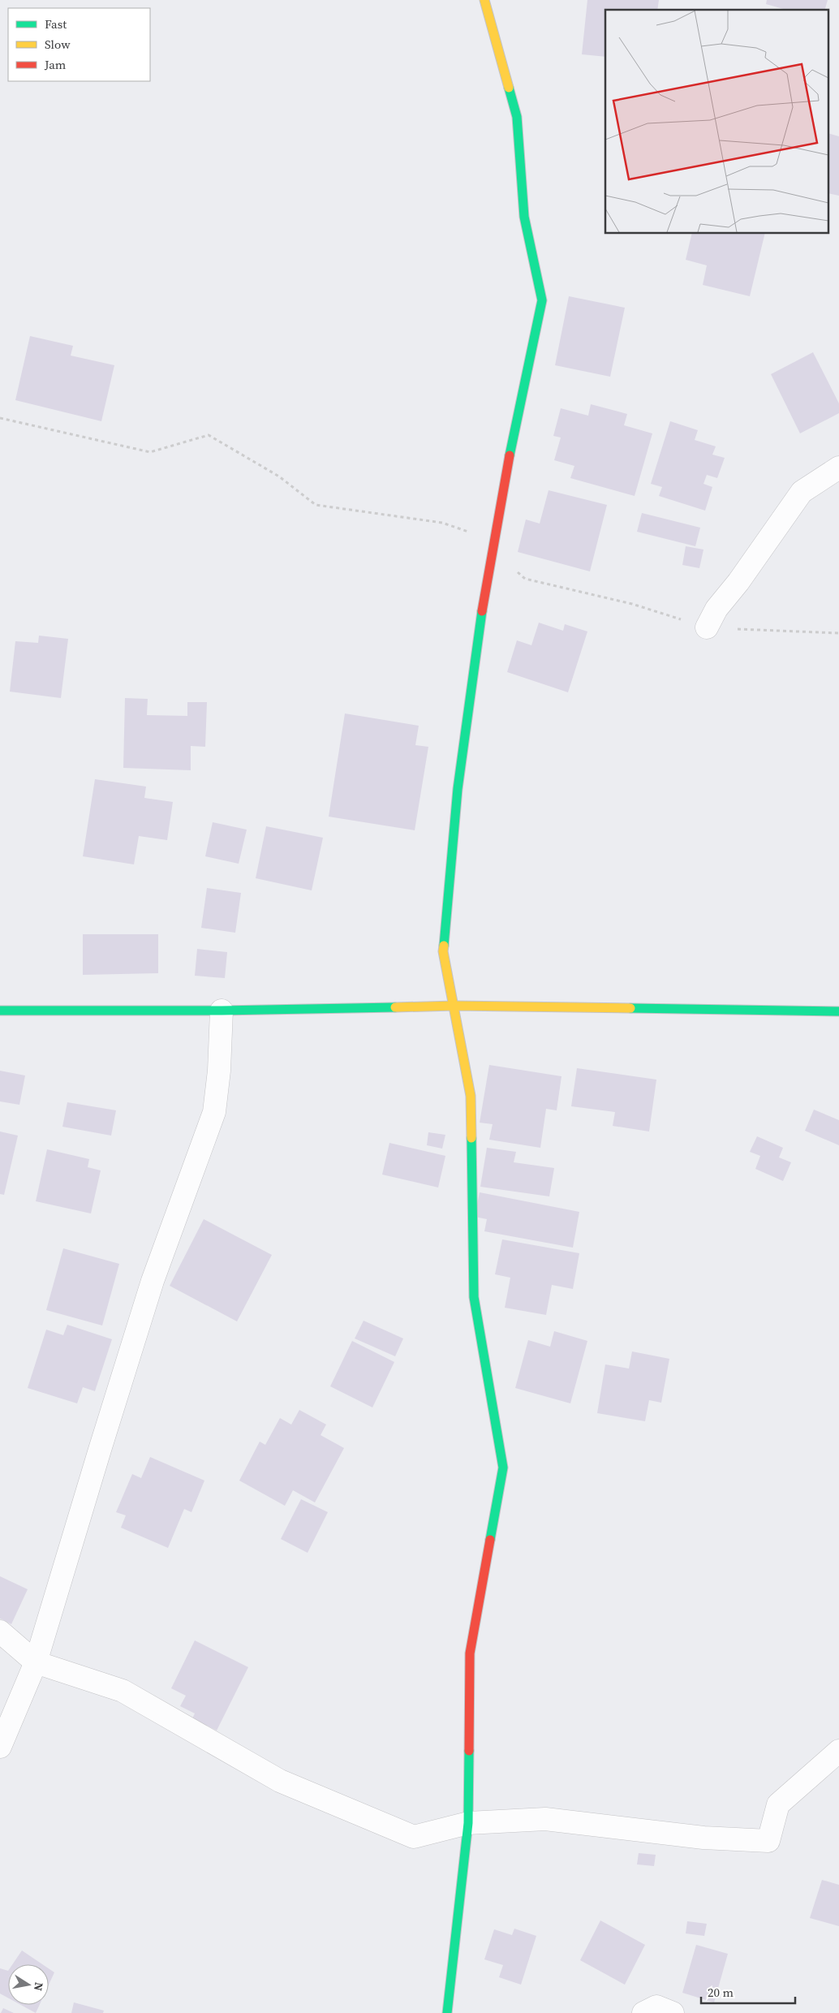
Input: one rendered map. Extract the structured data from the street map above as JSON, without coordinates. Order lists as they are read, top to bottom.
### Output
{
  "legend": ["Fast", "Slow", "Jam"],
  "scale_bar": "20 m",
  "north": "right"
}
